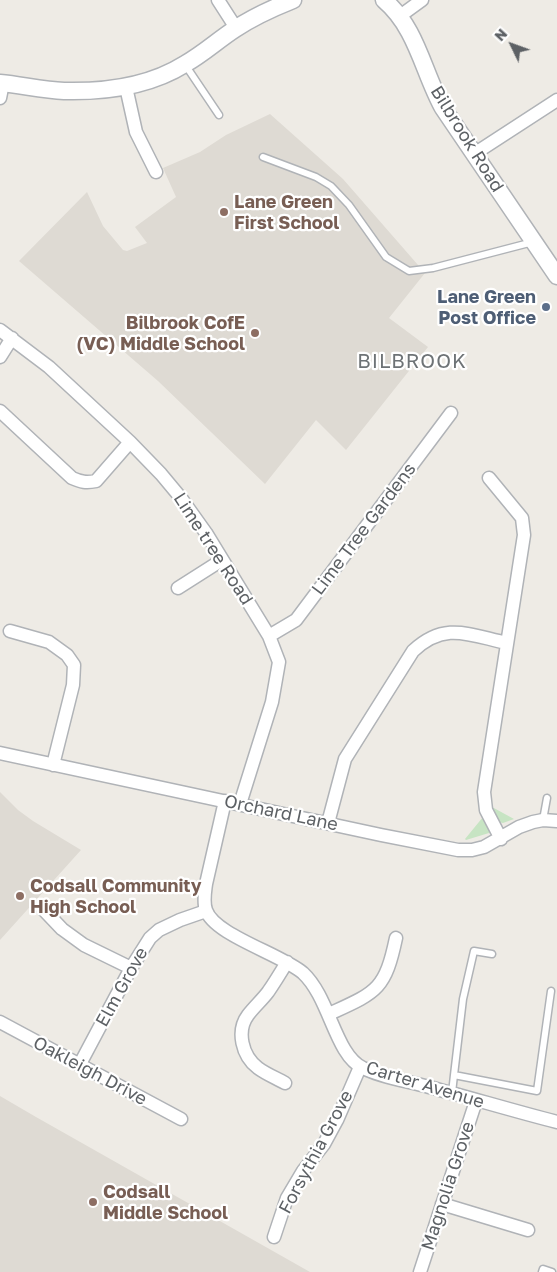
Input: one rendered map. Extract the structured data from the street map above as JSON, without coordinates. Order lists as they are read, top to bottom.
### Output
{
  "streets": {
    "street": [
      "Bilbrook Road",
      "Lime Tree Gardens",
      "Lime tree Road",
      "Orchard Lane",
      "Elm Grove",
      "Oakleigh Drive",
      "Carter Avenue",
      "Forsythia Grove",
      "Magnolia Grove"
    ]
  },
  "crossings": [
    ["Lime Tree Gardens", "Lime tree Road"],
    ["Lime tree Road", "Orchard Lane"],
    ["Elm Grove", "Oakleigh Drive"],
    ["Elm Grove", "Carter Avenue"],
    ["Carter Avenue", "Forsythia Grove"],
    ["Carter Avenue", "Magnolia Grove"]
  ],
  "districts": ["BILBROOK"],
  "places": [
    "Lane Green First School",
    "Lane Green Post Office",
    "Bilbrook CofE (VC) Middle School",
    "Codsall Community High School",
    "Codsall Middle School"
  ],
  "north": "top left"
}
